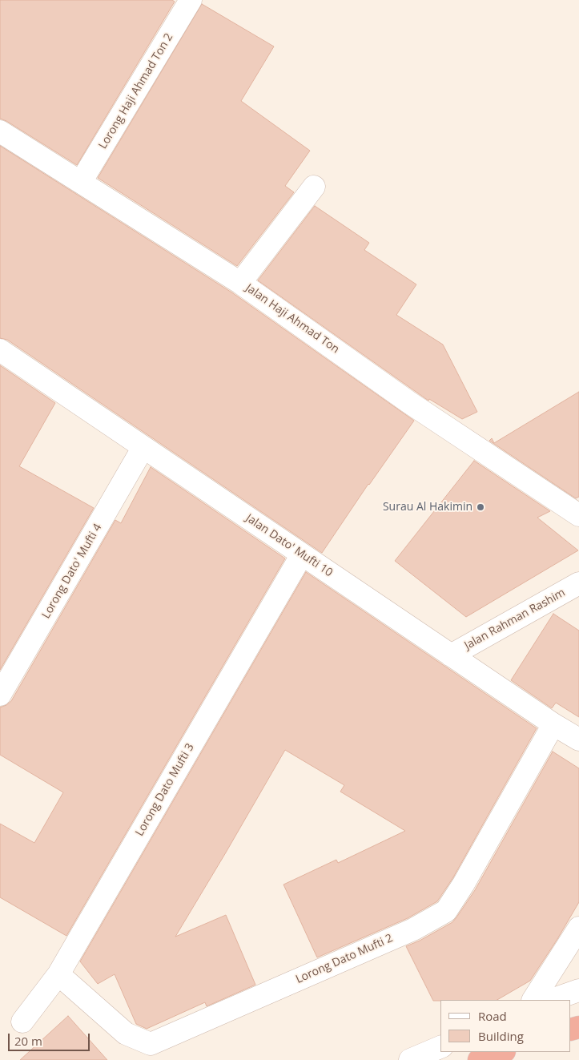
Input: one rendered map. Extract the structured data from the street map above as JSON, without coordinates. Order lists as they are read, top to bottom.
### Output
{
  "streets": {
    "street": [
      "Lorong Haji Ahmad Ton 2",
      "Jalan Haji Ahmad Ton",
      "Jalan Dato' Mufti 10",
      "Lorong Dato' Mufti 4",
      "Jalan Rahman Rashim",
      "Lorong Dato Mufti 3",
      "Lorong Dato Mufti 2"
    ]
  },
  "crossings": [
    ["Lorong Haji Ahmad Ton 2", "Jalan Haji Ahmad Ton"],
    ["Jalan Dato' Mufti 10", "Lorong Dato' Mufti 4"],
    ["Jalan Dato' Mufti 10", "Jalan Rahman Rashim"],
    ["Jalan Dato' Mufti 10", "Lorong Dato Mufti 3"],
    ["Jalan Dato' Mufti 10", "Lorong Dato Mufti 2"],
    ["Lorong Dato Mufti 3", "Lorong Dato Mufti 2"]
  ],
  "places": ["Surau Al Hakimin"],
  "legend": ["Road", "Building"],
  "scale_bar": "20 m"
}
